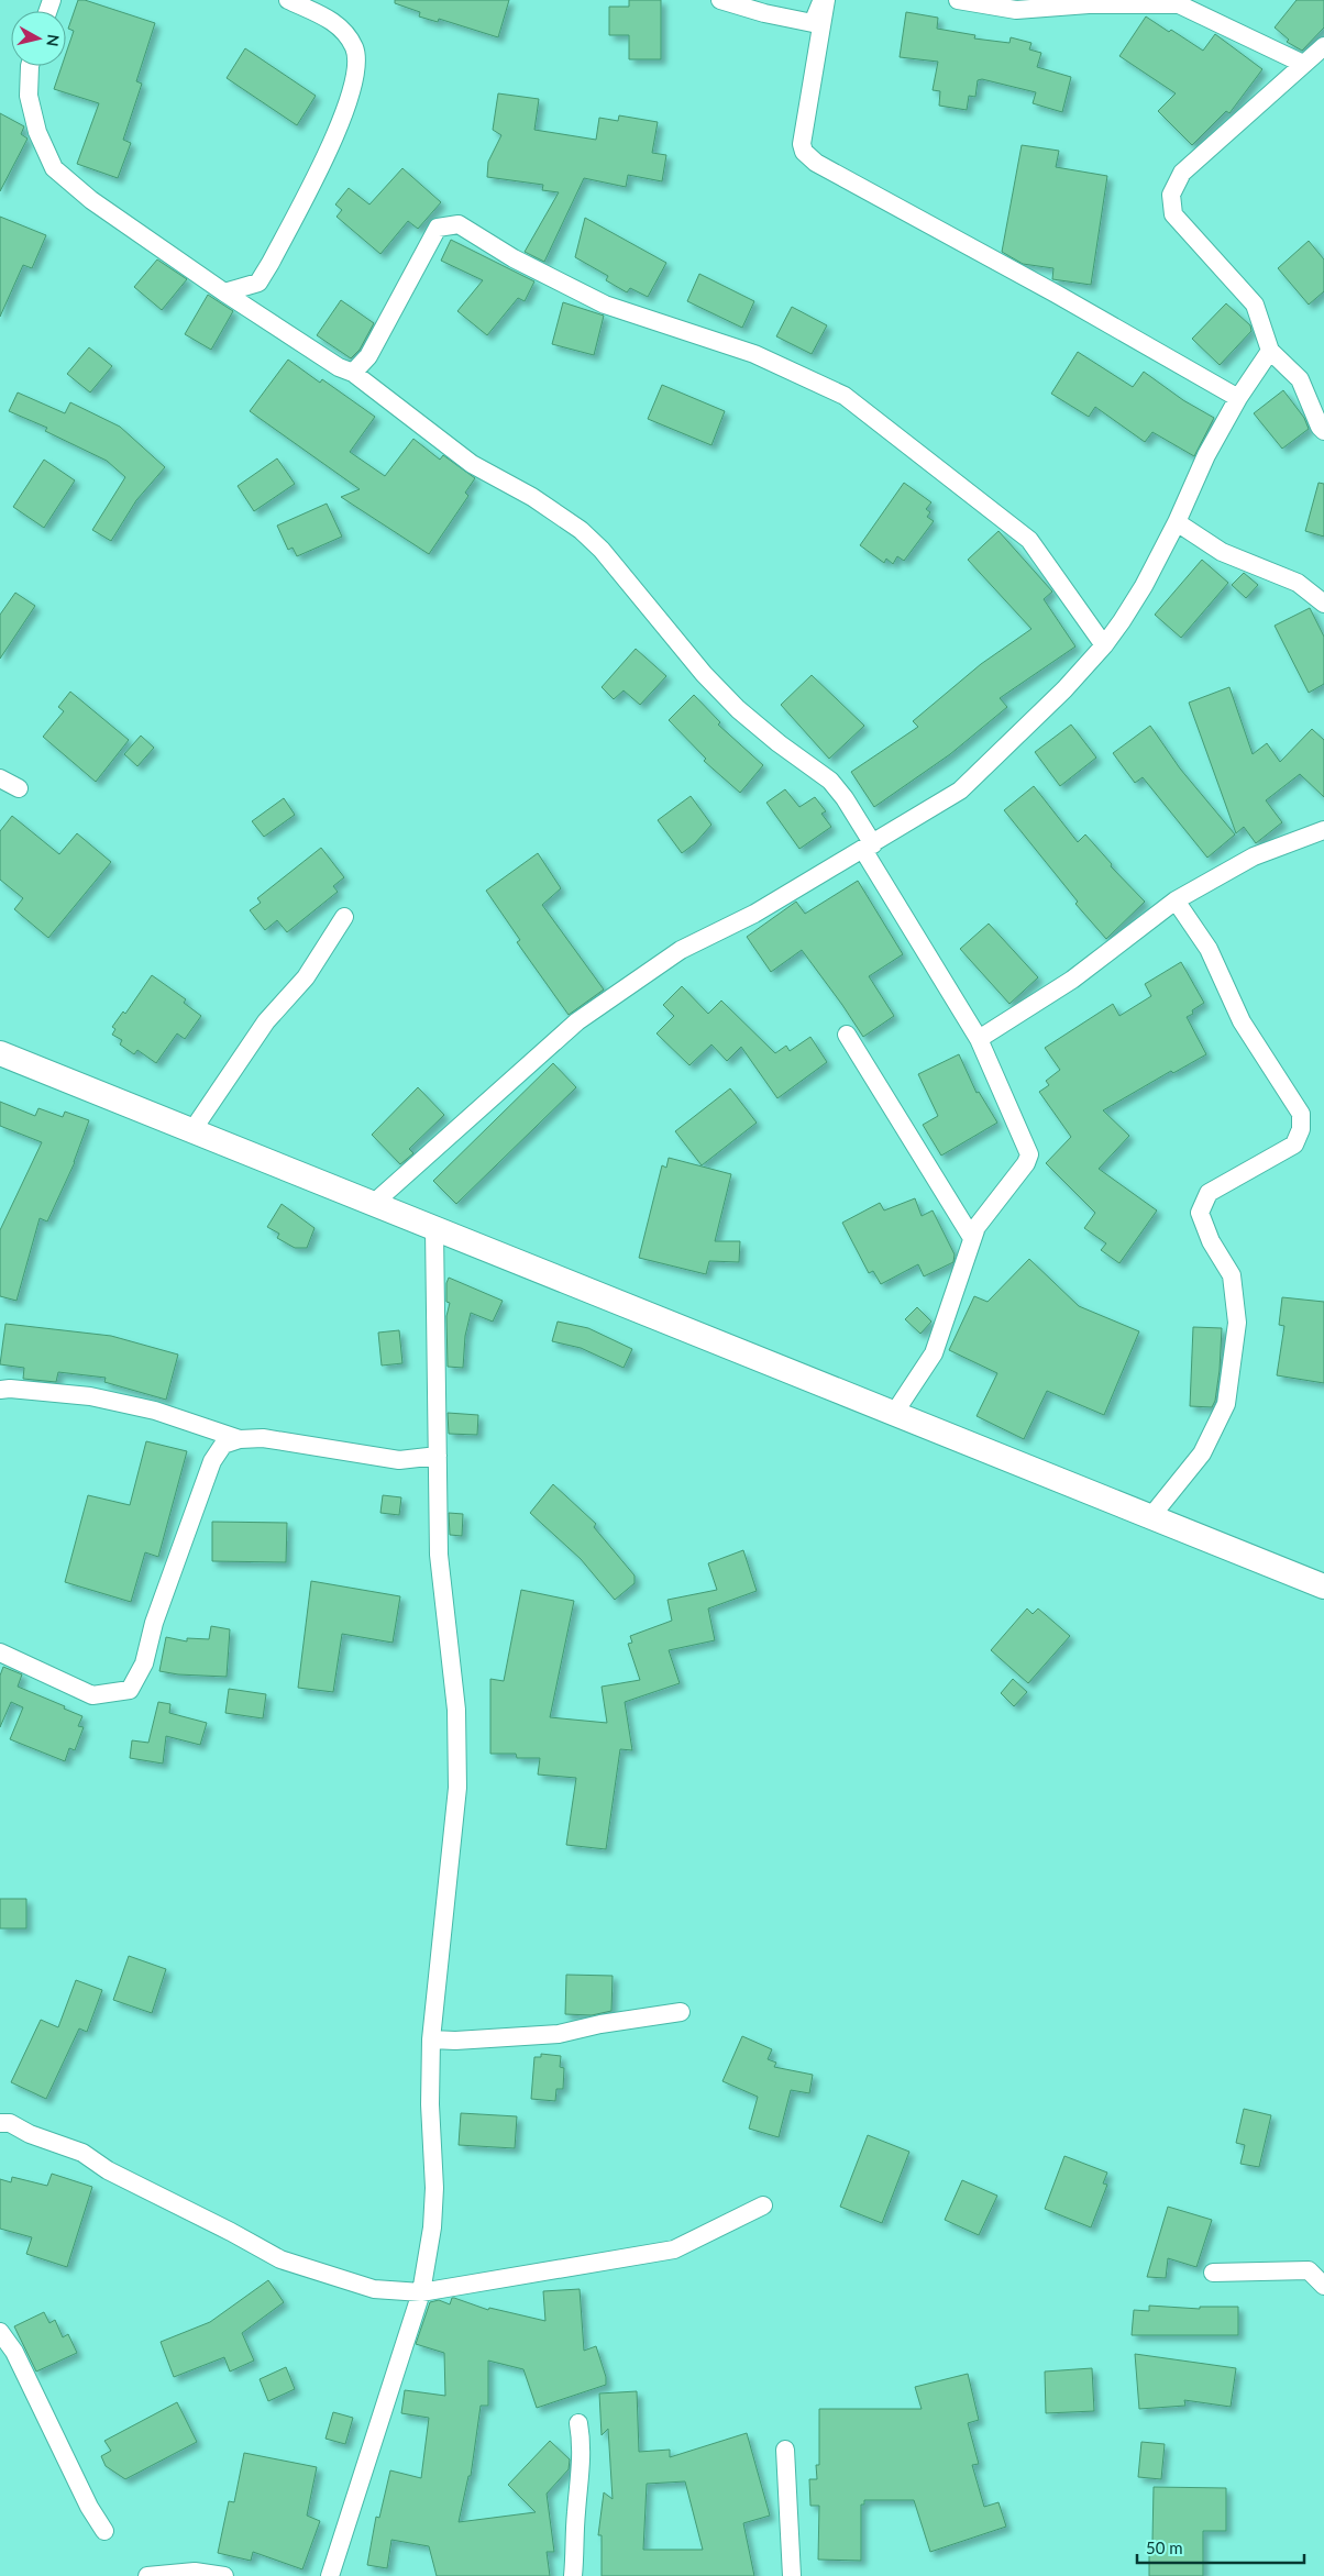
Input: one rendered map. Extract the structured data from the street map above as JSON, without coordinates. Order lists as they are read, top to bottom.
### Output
{
  "scale_bar": "50 m",
  "north": "right"
}
